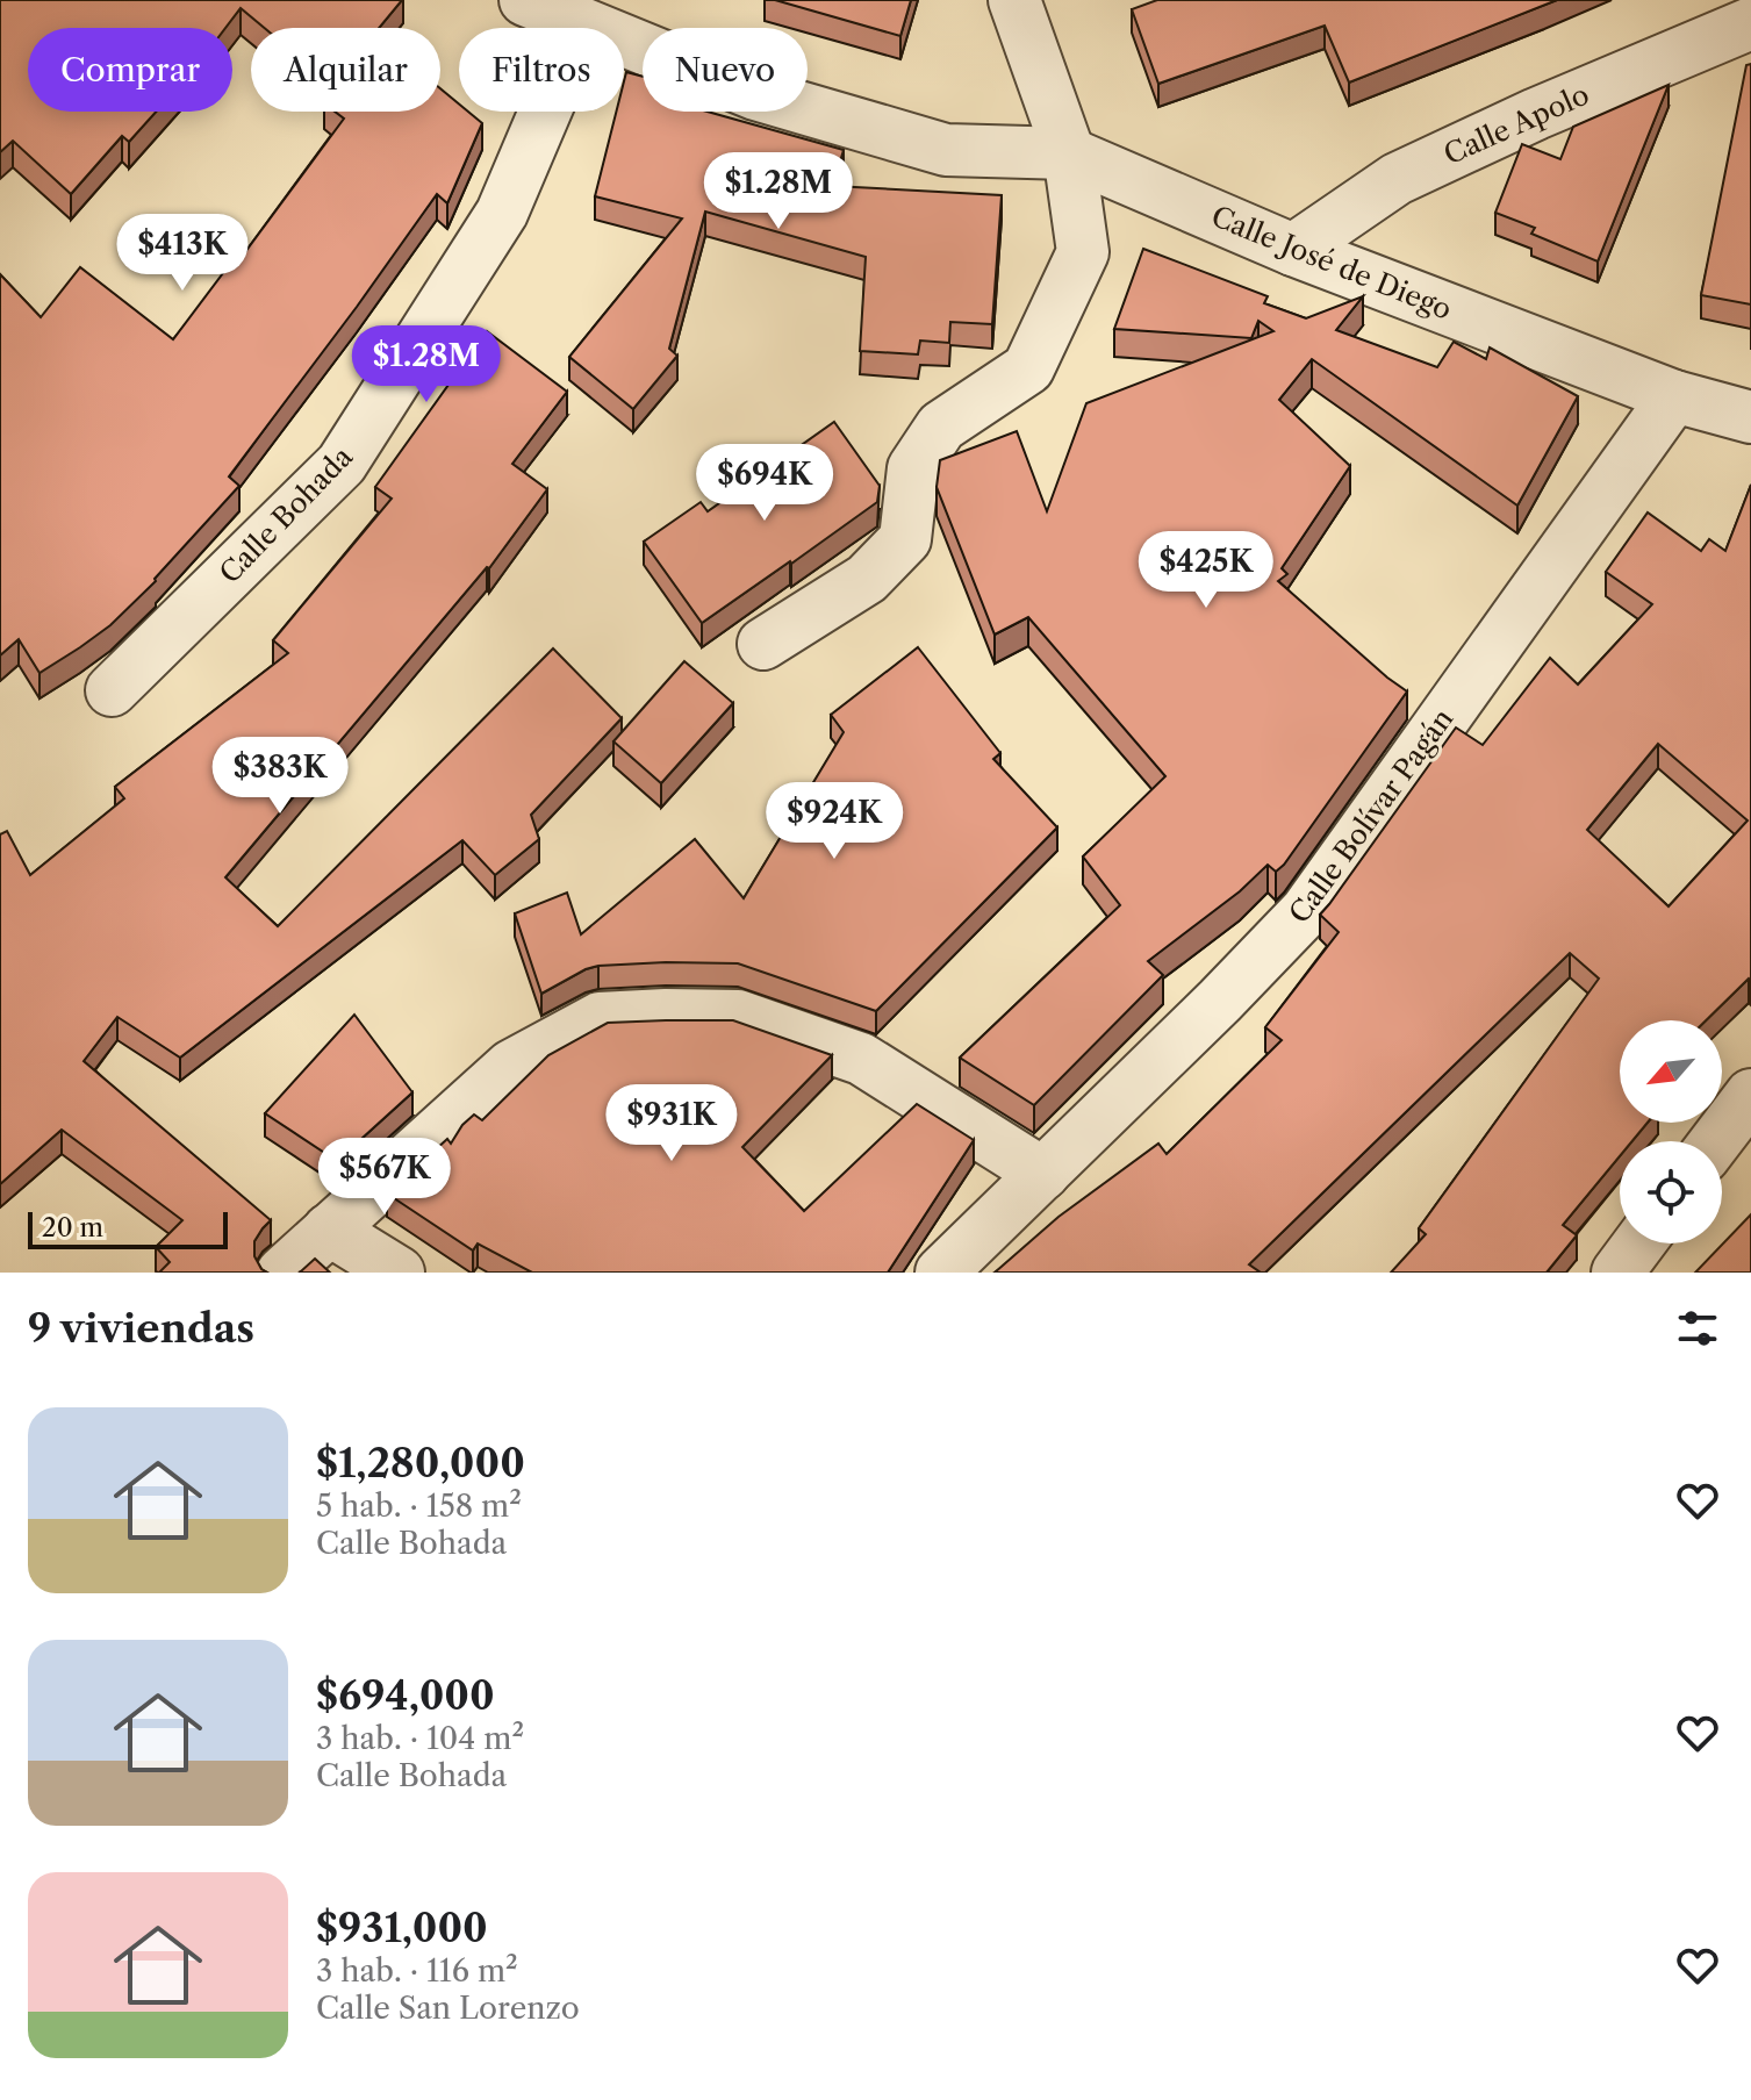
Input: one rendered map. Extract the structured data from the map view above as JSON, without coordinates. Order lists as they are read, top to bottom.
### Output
{
  "streets": {
    "street": [
      "Calle Apolo",
      "Calle José de Diego",
      "Calle Bohada",
      "Calle Bolívar Pagán"
    ]
  },
  "crossings": [
    ["Calle Apolo", "Calle José de Diego"],
    ["Calle José de Diego", "Calle Bolívar Pagán"]
  ],
  "scale_bar": "20 m",
  "north": "bottom left",
  "page": {
    "chip": [
      "Comprar",
      "Alquilar",
      "Filtros",
      "Nuevo"
    ],
    "price": [
      "$1.28M",
      "$413K",
      "$1.28M",
      "$694K",
      "$425K",
      "$383K",
      "$924K",
      "$931K",
      "$567K"
    ],
    "scale": "20 m",
    "heading": "9 viviendas",
    "list": [
      {
        "name": "$1,280,000",
        "note": "5 hab. · 158 m² · Calle Bohada"
      },
      {
        "name": "$694,000",
        "note": "3 hab. · 104 m² · Calle Bohada"
      },
      {
        "name": "$931,000",
        "note": "3 hab. · 116 m² · Calle San Lorenzo"
      }
    ]
  }
}
